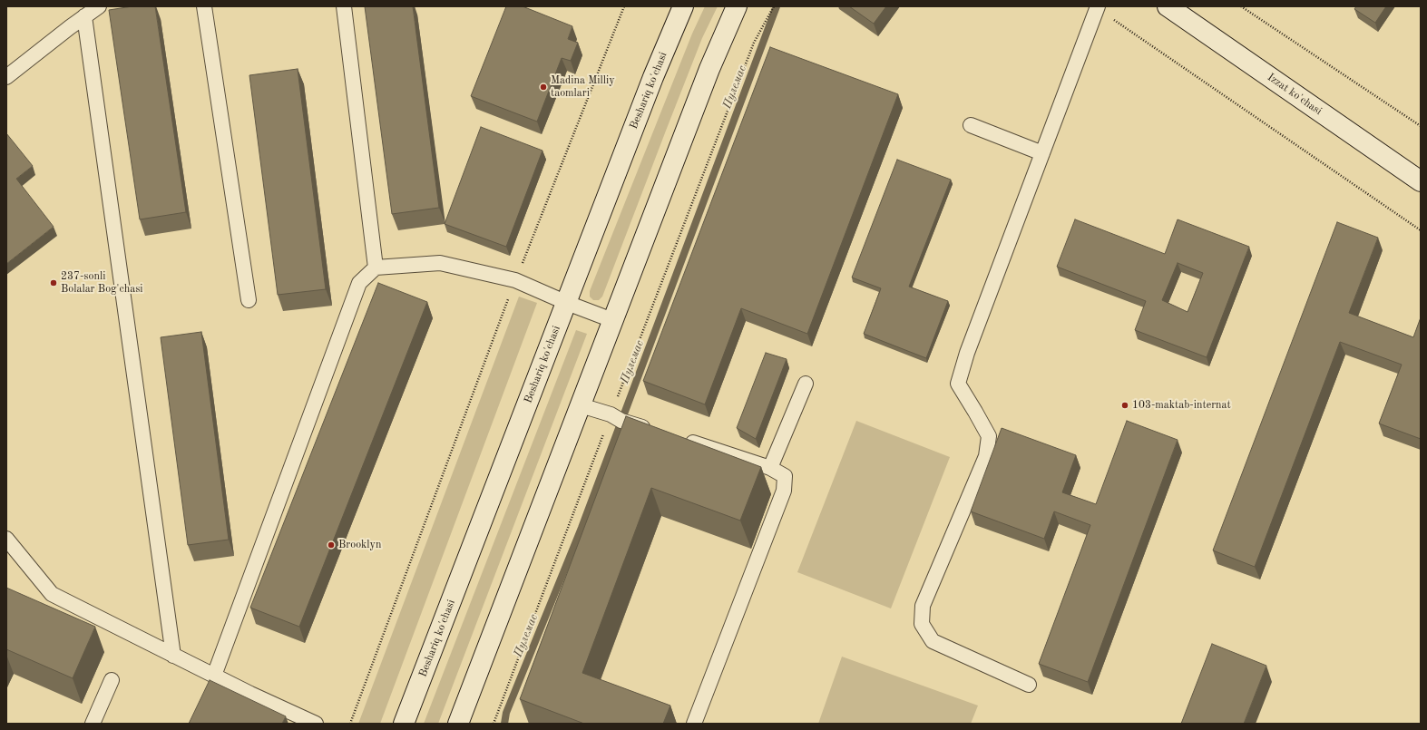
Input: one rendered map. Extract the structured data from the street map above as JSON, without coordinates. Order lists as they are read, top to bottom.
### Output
{
  "streets": {
    "main road": ["Beshariq ko'chasi", "Izzat ko'chasi"]
  },
  "water": ["Пулемас"],
  "places": [
    "Madina Milliy taomlari",
    "237-sonli Bolalar Bog'chasi",
    "103-maktab-internat",
    "Brooklyn"
  ]
}
